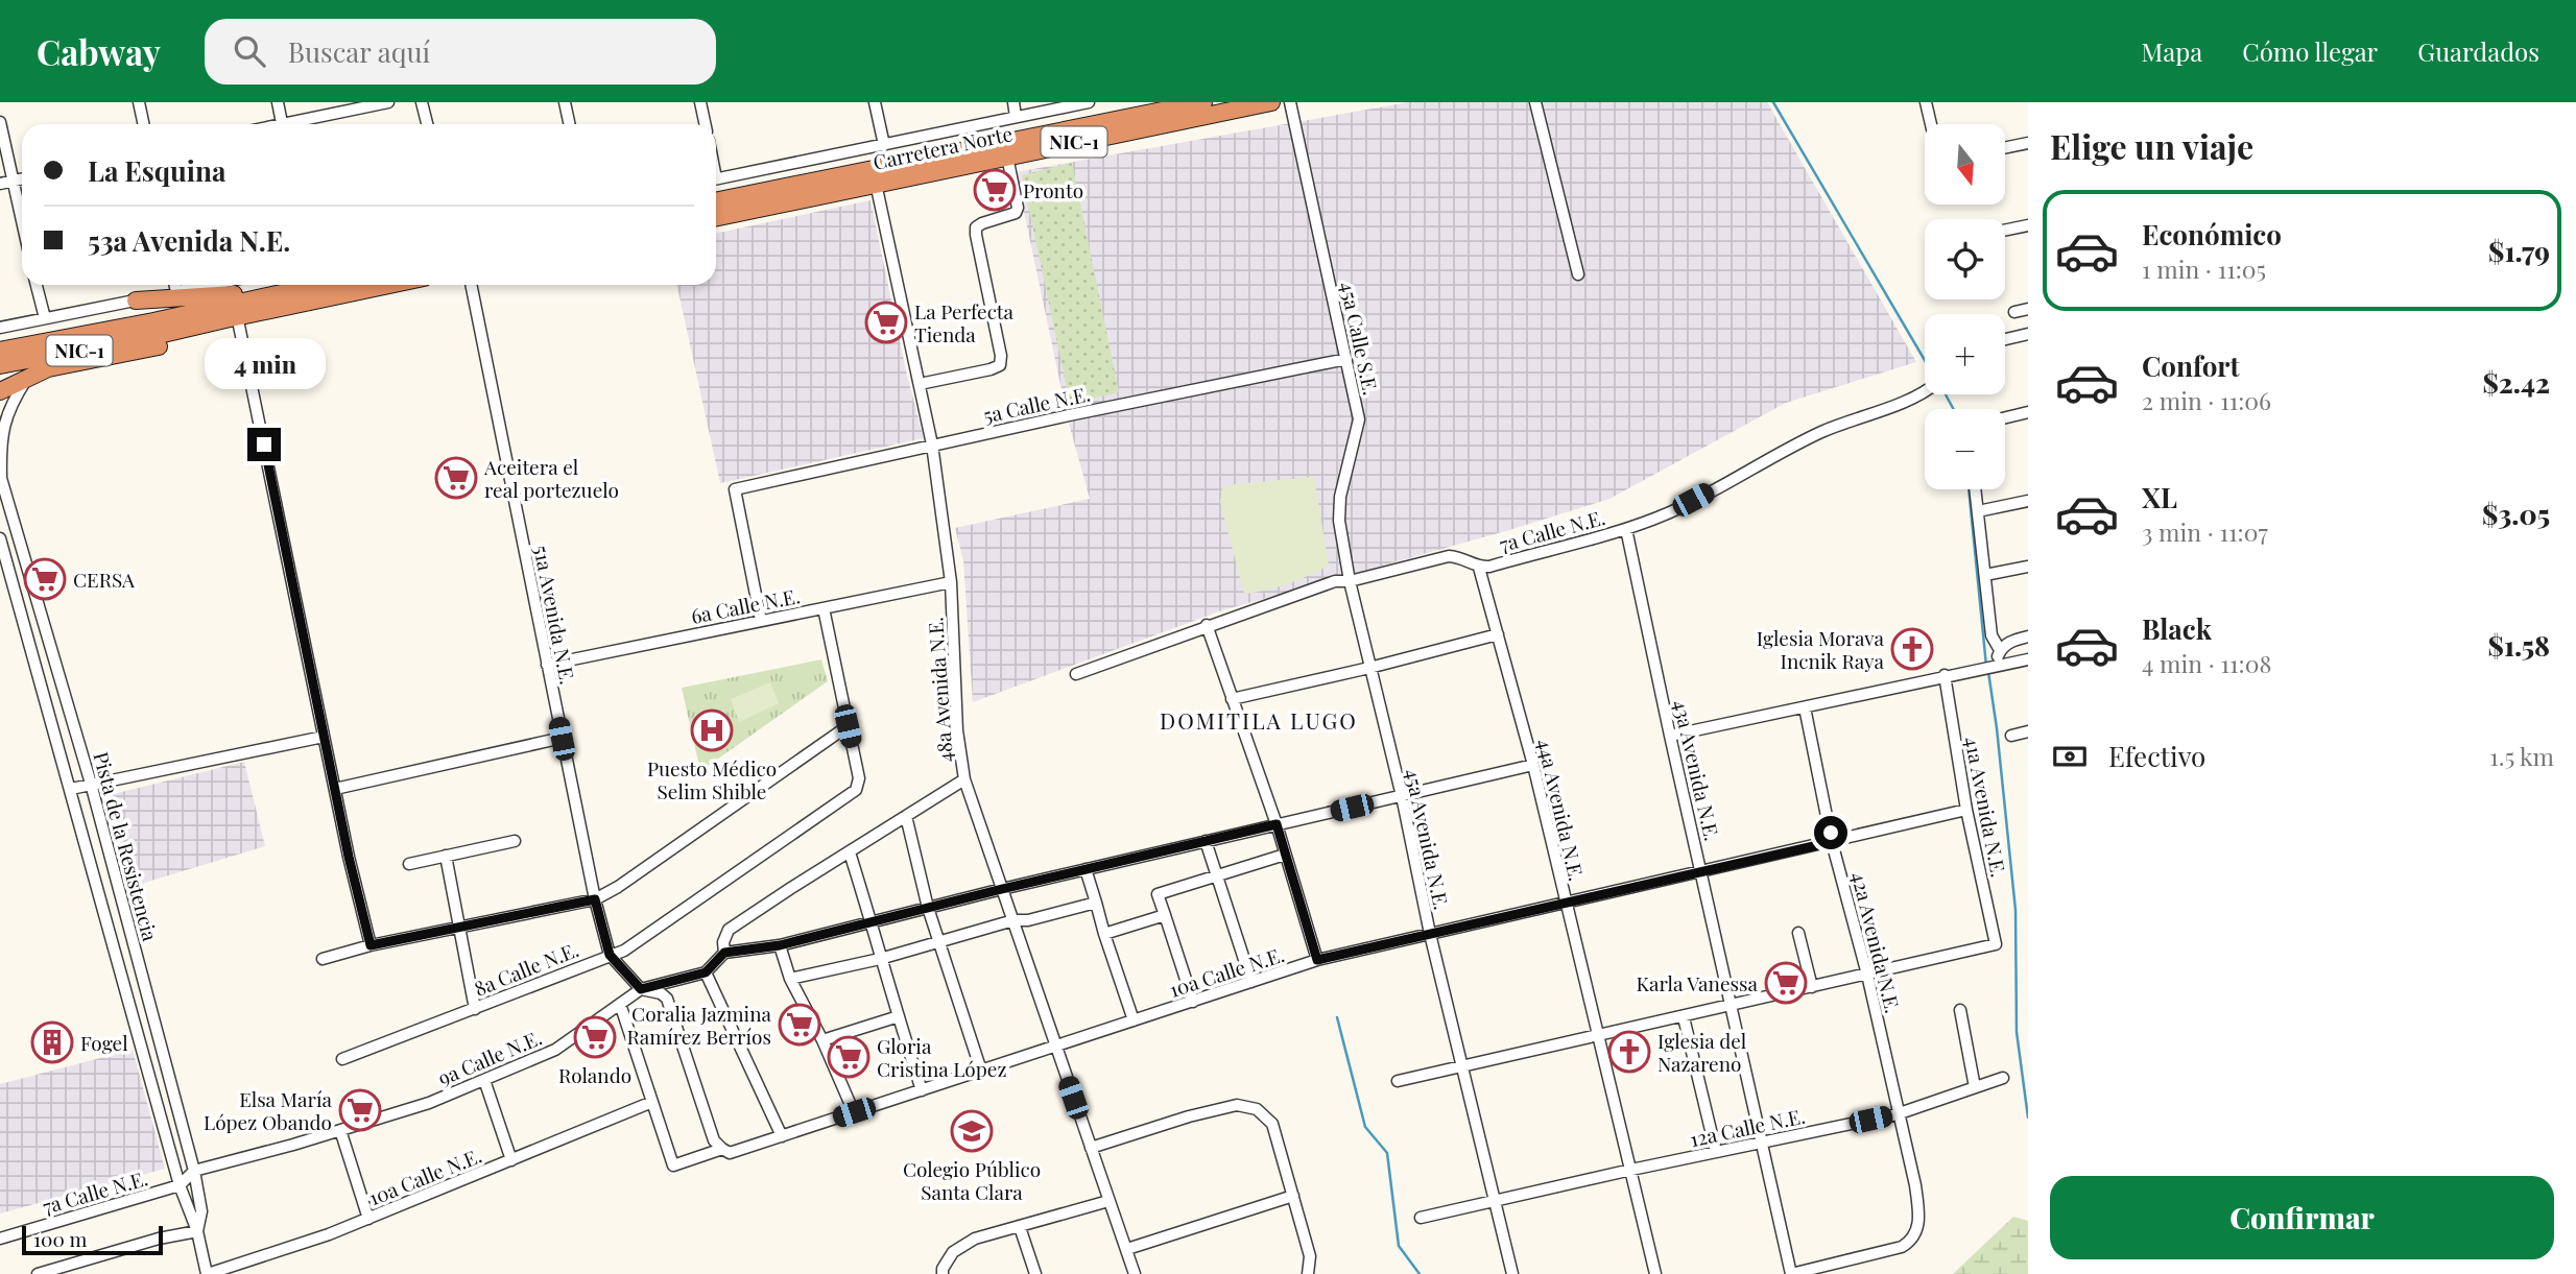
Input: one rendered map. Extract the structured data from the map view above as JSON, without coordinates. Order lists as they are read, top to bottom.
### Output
{
  "streets": {
    "highway": ["NIC-1", "Carretera Norte"],
    "street": [
      "45a Calle S.E.",
      "5a Calle N.E.",
      "7a Calle N.E.",
      "6a Calle N.E.",
      "51a Avenida N.E.",
      "48a Avenida N.E.",
      "43a Avenida N.E.",
      "41a Avenida N.E.",
      "44a Avenida N.E.",
      "45a Avenida N.E.",
      "Pista de la Resistencia",
      "42a Avenida N.E.",
      "8a Calle N.E.",
      "10a Calle N.E.",
      "9a Calle N.E.",
      "12a Calle N.E."
    ]
  },
  "crossings": [
    ["Carretera Norte", "48a Avenida N.E."],
    ["45a Calle S.E.", "5a Calle N.E."],
    ["45a Calle S.E.", "7a Calle N.E."],
    ["45a Calle S.E.", "45a Avenida N.E."],
    ["5a Calle N.E.", "6a Calle N.E."],
    ["5a Calle N.E.", "48a Avenida N.E."],
    ["7a Calle N.E.", "43a Avenida N.E."],
    ["7a Calle N.E.", "44a Avenida N.E."],
    ["7a Calle N.E.", "45a Avenida N.E."],
    ["7a Calle N.E.", "Pista de la Resistencia"],
    ["7a Calle N.E.", "9a Calle N.E."],
    ["6a Calle N.E.", "51a Avenida N.E."],
    ["6a Calle N.E.", "48a Avenida N.E."],
    ["51a Avenida N.E.", "8a Calle N.E."],
    ["51a Avenida N.E.", "10a Calle N.E."],
    ["51a Avenida N.E.", "9a Calle N.E."],
    ["48a Avenida N.E.", "10a Calle N.E."],
    ["43a Avenida N.E.", "42a Avenida N.E."],
    ["43a Avenida N.E.", "10a Calle N.E."],
    ["43a Avenida N.E.", "12a Calle N.E."],
    ["41a Avenida N.E.", "42a Avenida N.E."],
    ["41a Avenida N.E.", "10a Calle N.E."],
    ["44a Avenida N.E.", "10a Calle N.E."],
    ["44a Avenida N.E.", "12a Calle N.E."],
    ["45a Avenida N.E.", "10a Calle N.E."],
    ["45a Avenida N.E.", "12a Calle N.E."],
    ["Pista de la Resistencia", "10a Calle N.E."],
    ["Pista de la Resistencia", "9a Calle N.E."],
    ["42a Avenida N.E.", "10a Calle N.E."],
    ["42a Avenida N.E.", "12a Calle N.E."]
  ],
  "districts": ["DOMITILA LUGO"],
  "places": {
    "supermarket": [
      "Pronto",
      "La Perfecta Tienda",
      "Aceitera el real portezuelo",
      "CERSA",
      "Karla Vanessa",
      "Coralia Jazmina Ramírez Berríos",
      "Rolando",
      "Gloria Cristina López",
      "Elsa María López Obando"
    ],
    "church": ["Iglesia Morava Incnik Raya", "Iglesia del Nazareno"],
    "hospital": ["Puesto Médico Selim Shible"],
    "building": ["Fogel"],
    "school or university": ["Colegio Público Santa Clara"]
  },
  "scale_bar": "100 m",
  "north": "bottom",
  "page": {
    "header": "Cabway",
    "search": "Buscar aquí",
    "nav": ["Mapa", "Cómo llegar", "Guardados"],
    "heading": "Elige un viaje",
    "map_buttons": ["+", "−"],
    "banner": ["La Esquina", "53a Avenida N.E."],
    "list": [
      {
        "name": "Económico",
        "note": "1 min · 11:05",
        "value": "$1.79"
      },
      {
        "name": "Confort",
        "note": "2 min · 11:06",
        "value": "$2.42"
      },
      {
        "name": "XL",
        "note": "3 min · 11:07",
        "value": "$3.05"
      },
      {
        "name": "Black",
        "note": "4 min · 11:08",
        "value": "$1.58"
      }
    ],
    "bubble": "4 min",
    "pay": ["Efectivo", "1.5 km"],
    "buttons": "Confirmar",
    "scale": "100 m"
  }
}
